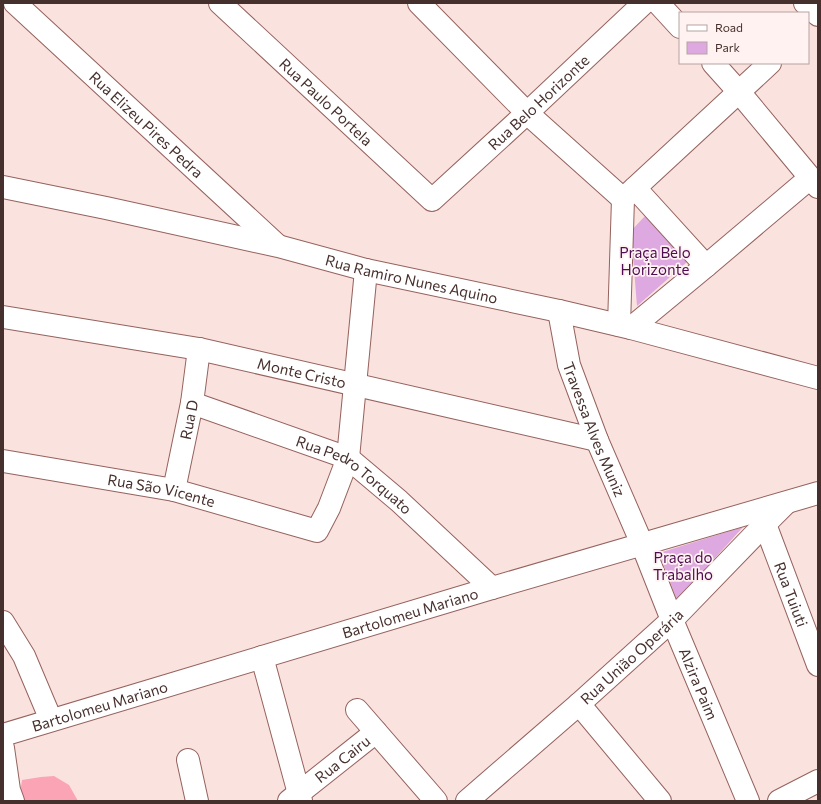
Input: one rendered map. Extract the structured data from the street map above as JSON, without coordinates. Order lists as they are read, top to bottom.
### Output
{
  "streets": {
    "street": [
      "Rua Paulo Portela",
      "Rua Belo Horizonte",
      "Rua Elizeu Pires Pedra",
      "Rua Ramiro Nunes Aquino",
      "Monte Cristo",
      "Rua D",
      "Travessa Alves Muniz",
      "Rua Pedro Torquato",
      "Rua São Vicente",
      "Rua Tuiuti",
      "Bartolomeu Mariano",
      "Rua União Operária",
      "Alzira Paim",
      "Rua Cairu"
    ]
  },
  "crossings": [
    ["Rua Paulo Portela", "Rua Belo Horizonte"],
    ["Rua Elizeu Pires Pedra", "Rua Ramiro Nunes Aquino"],
    ["Rua Ramiro Nunes Aquino", "Travessa Alves Muniz"],
    ["Monte Cristo", "Rua D"],
    ["Monte Cristo", "Travessa Alves Muniz"],
    ["Rua D", "Rua Pedro Torquato"],
    ["Rua D", "Rua São Vicente"],
    ["Travessa Alves Muniz", "Bartolomeu Mariano"],
    ["Travessa Alves Muniz", "Alzira Paim"],
    ["Rua Pedro Torquato", "Rua São Vicente"],
    ["Rua Pedro Torquato", "Bartolomeu Mariano"],
    ["Rua Tuiuti", "Rua União Operária"],
    ["Bartolomeu Mariano", "Rua União Operária"],
    ["Bartolomeu Mariano", "Alzira Paim"],
    ["Rua União Operária", "Alzira Paim"]
  ],
  "parks": ["Praça Belo Horizonte", "Praça do Trabalho"],
  "legend": ["Road", "Park"]
}
